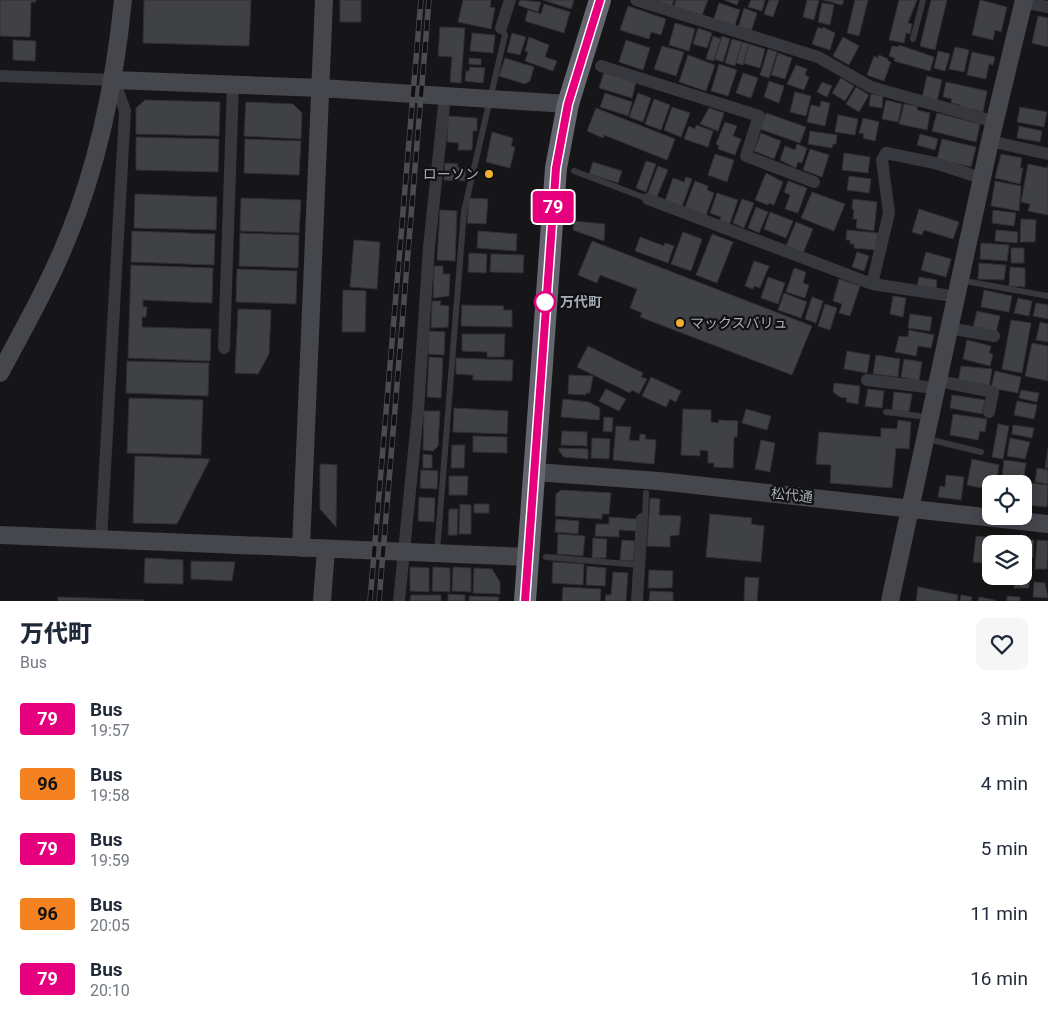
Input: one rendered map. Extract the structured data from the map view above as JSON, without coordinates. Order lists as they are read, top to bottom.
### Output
{
  "streets": {
    "street": ["松代通"]
  },
  "places": ["ローソン", "万代町", "マックスバリュ"],
  "lines": ["bus line 79"],
  "page": {
    "on_map": "79",
    "heading": ["万代町", "Bus"],
    "list": [
      {
        "mark": "79",
        "name": "Bus",
        "note": "19:57",
        "value": "3 min"
      },
      {
        "mark": "96",
        "name": "Bus",
        "note": "19:58",
        "value": "4 min"
      },
      {
        "mark": "79",
        "name": "Bus",
        "note": "19:59",
        "value": "5 min"
      },
      {
        "mark": "96",
        "name": "Bus",
        "note": "20:05",
        "value": "11 min"
      },
      {
        "mark": "79",
        "name": "Bus",
        "note": "20:10",
        "value": "16 min"
      }
    ]
  }
}
